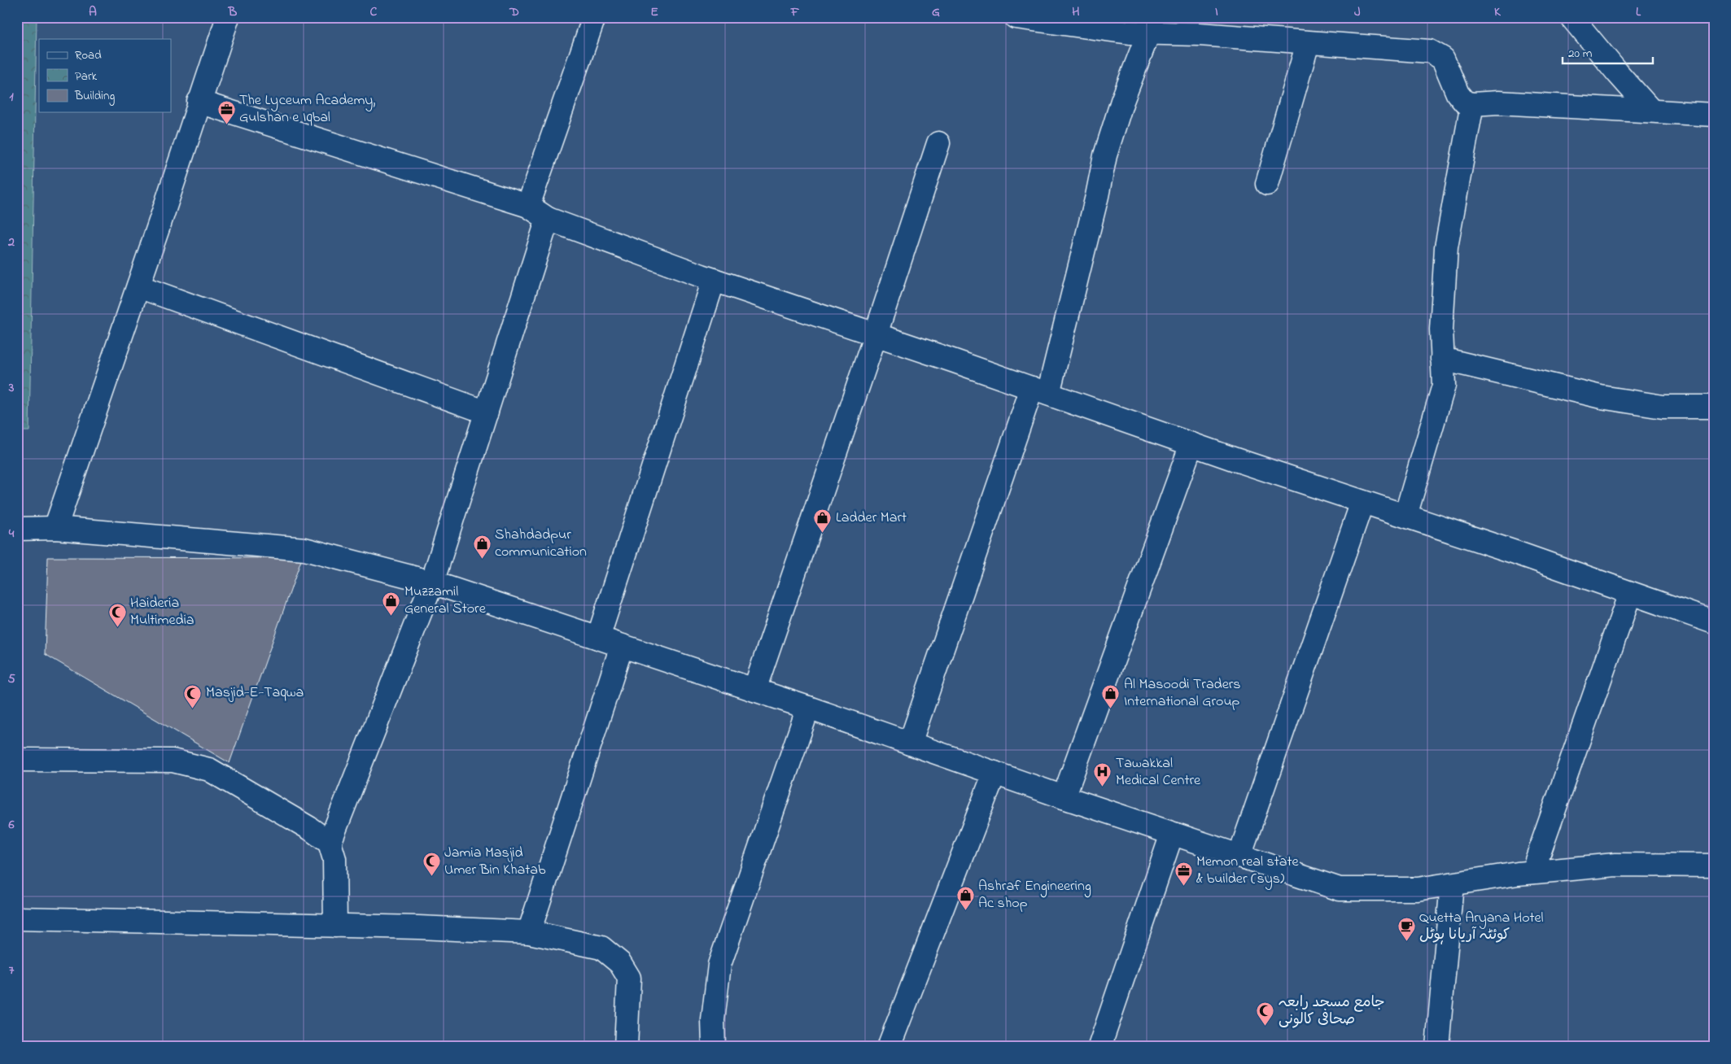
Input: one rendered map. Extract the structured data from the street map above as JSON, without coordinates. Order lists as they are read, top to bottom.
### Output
{
  "places": {
    "office": ["The Lyceum Academy, Gulshan e Iqbal", "Memon real state & builder (sys)"],
    "shop": [
      "Ladder Mart",
      "Shahdadpur communication",
      "Muzzamil General Store",
      "Al Masoodi Traders International Group",
      "Ashraf Engineering Ac shop"
    ],
    "mosque": [
      "Haideria Multimedia",
      "Masjid-E-Taqwa",
      "Jamia Masjid Umer Bin Khatab",
      "جامع مسجد رابعہ صحافی کالونی"
    ],
    "hospital": ["Tawakkal Medical Centre"],
    "cafe": ["Quetta Aryana Hotel کوئٹہ آریانا ہوٹل"]
  },
  "legend": ["Road", "Park", "Building"],
  "scale_bar": "20 m",
  "grid": {
    "columns": [
      "A",
      "B",
      "C",
      "D",
      "E",
      "F",
      "G",
      "H",
      "I",
      "J",
      "K",
      "L"
    ],
    "rows": [
      "1",
      "2",
      "3",
      "4",
      "5",
      "6",
      "7"
    ]
  }
}
